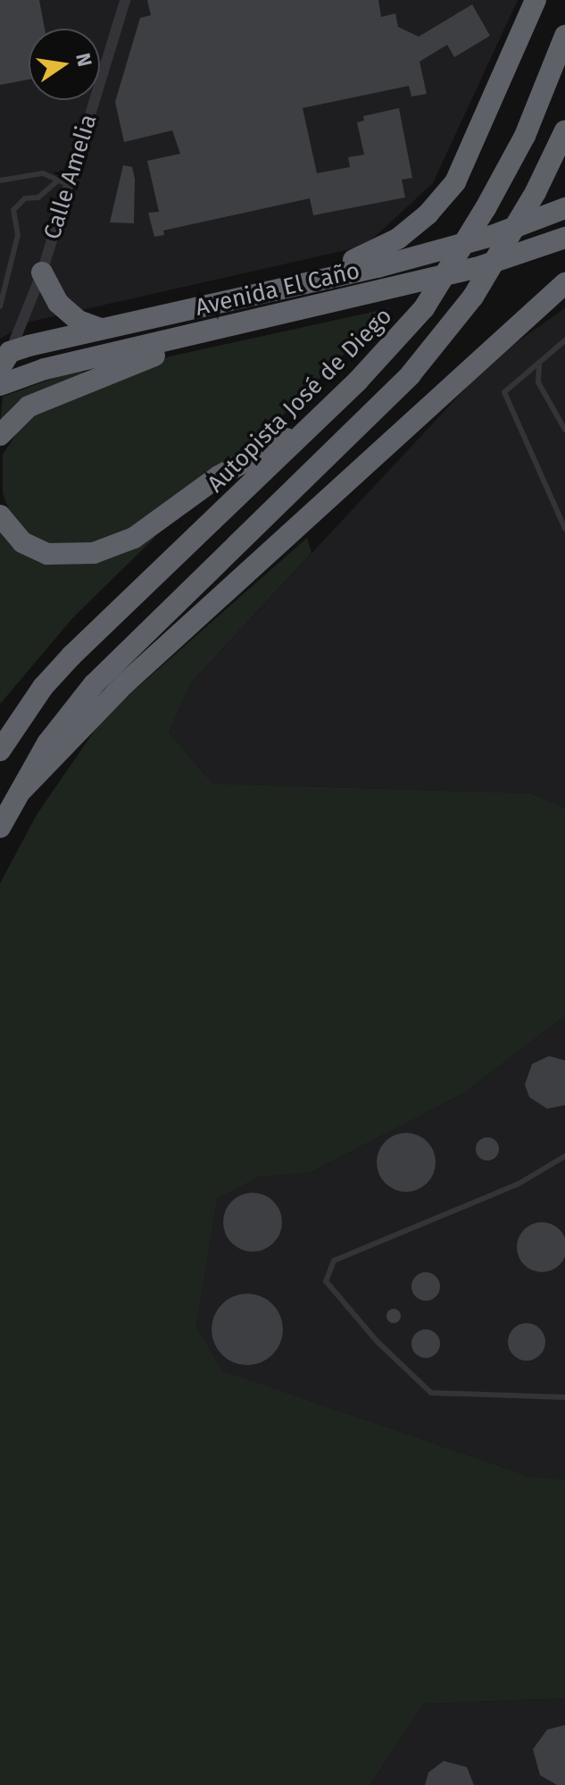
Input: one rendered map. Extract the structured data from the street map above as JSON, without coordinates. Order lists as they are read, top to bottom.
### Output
{
  "streets": {
    "highway": ["Avenida El Caño", "Autopista José de Diego"],
    "street": ["Calle Amelia"]
  },
  "crossings": [
    ["Calle Amelia", "Avenida El Caño"]
  ],
  "north": "right"
}
